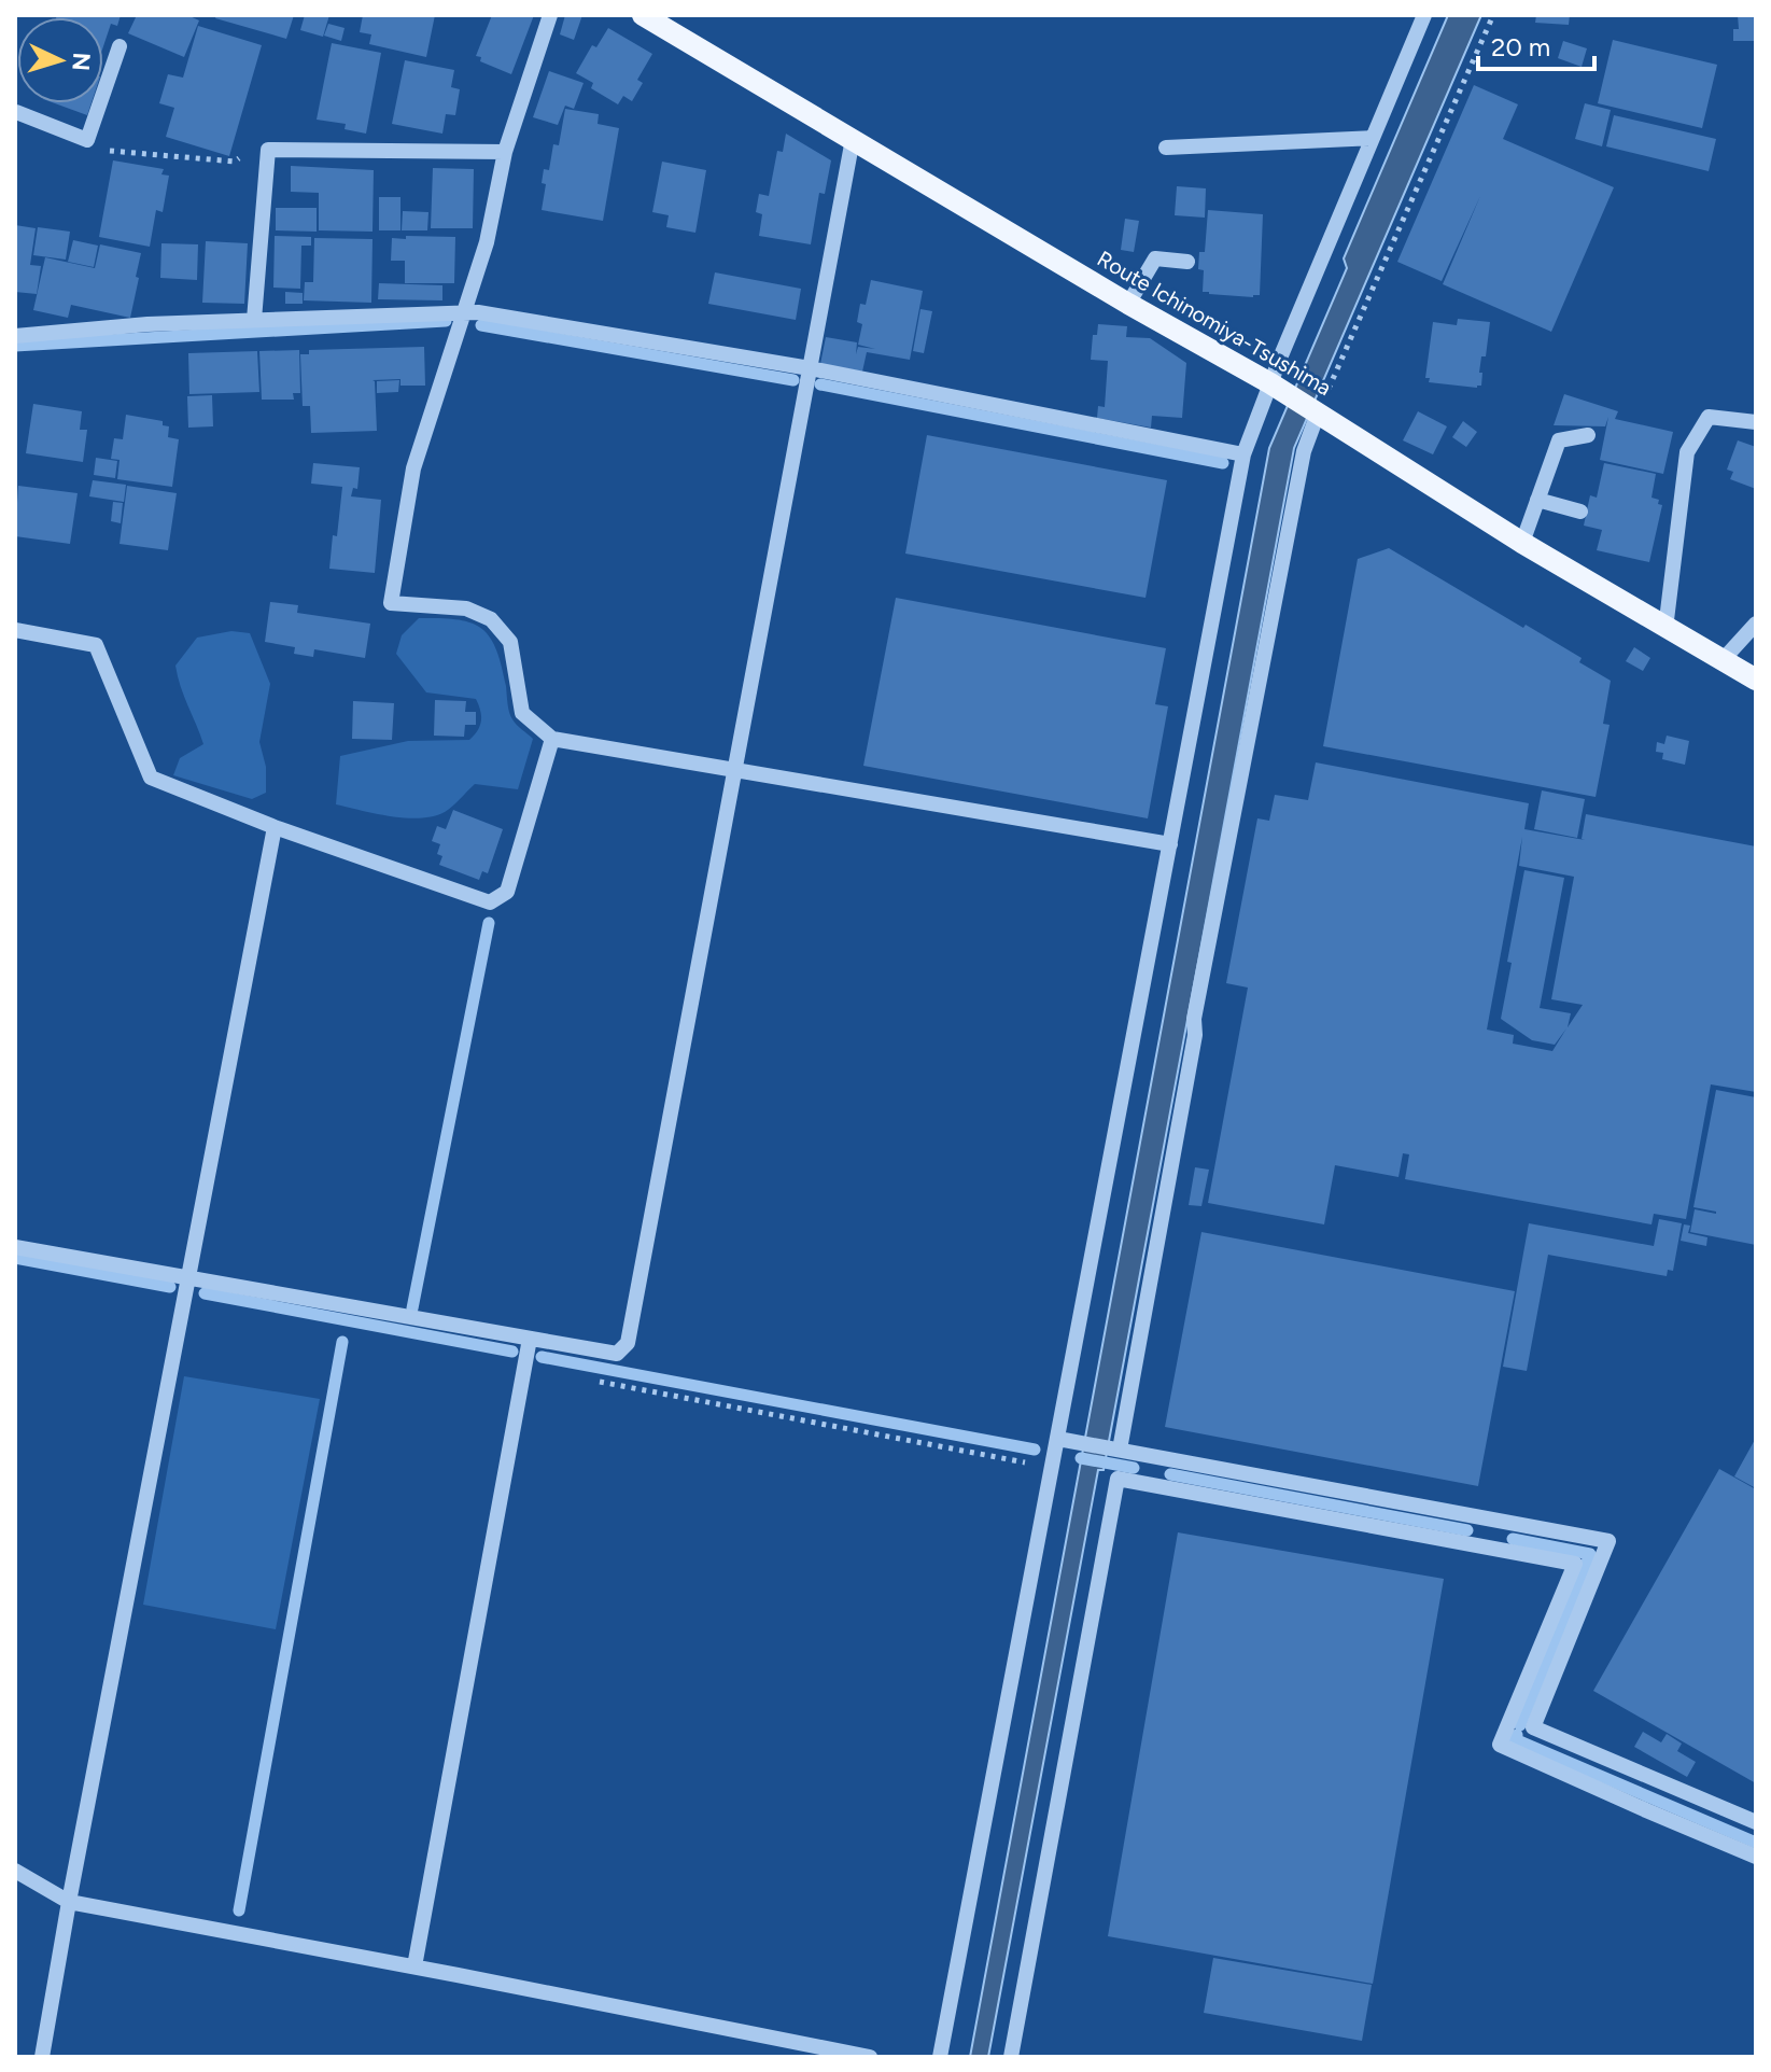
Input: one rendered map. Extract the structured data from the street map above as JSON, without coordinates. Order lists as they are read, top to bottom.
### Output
{
  "streets": {
    "main road": ["Route Ichinomiya-Tsushima"]
  },
  "scale_bar": "20 m",
  "north": "right"
}
